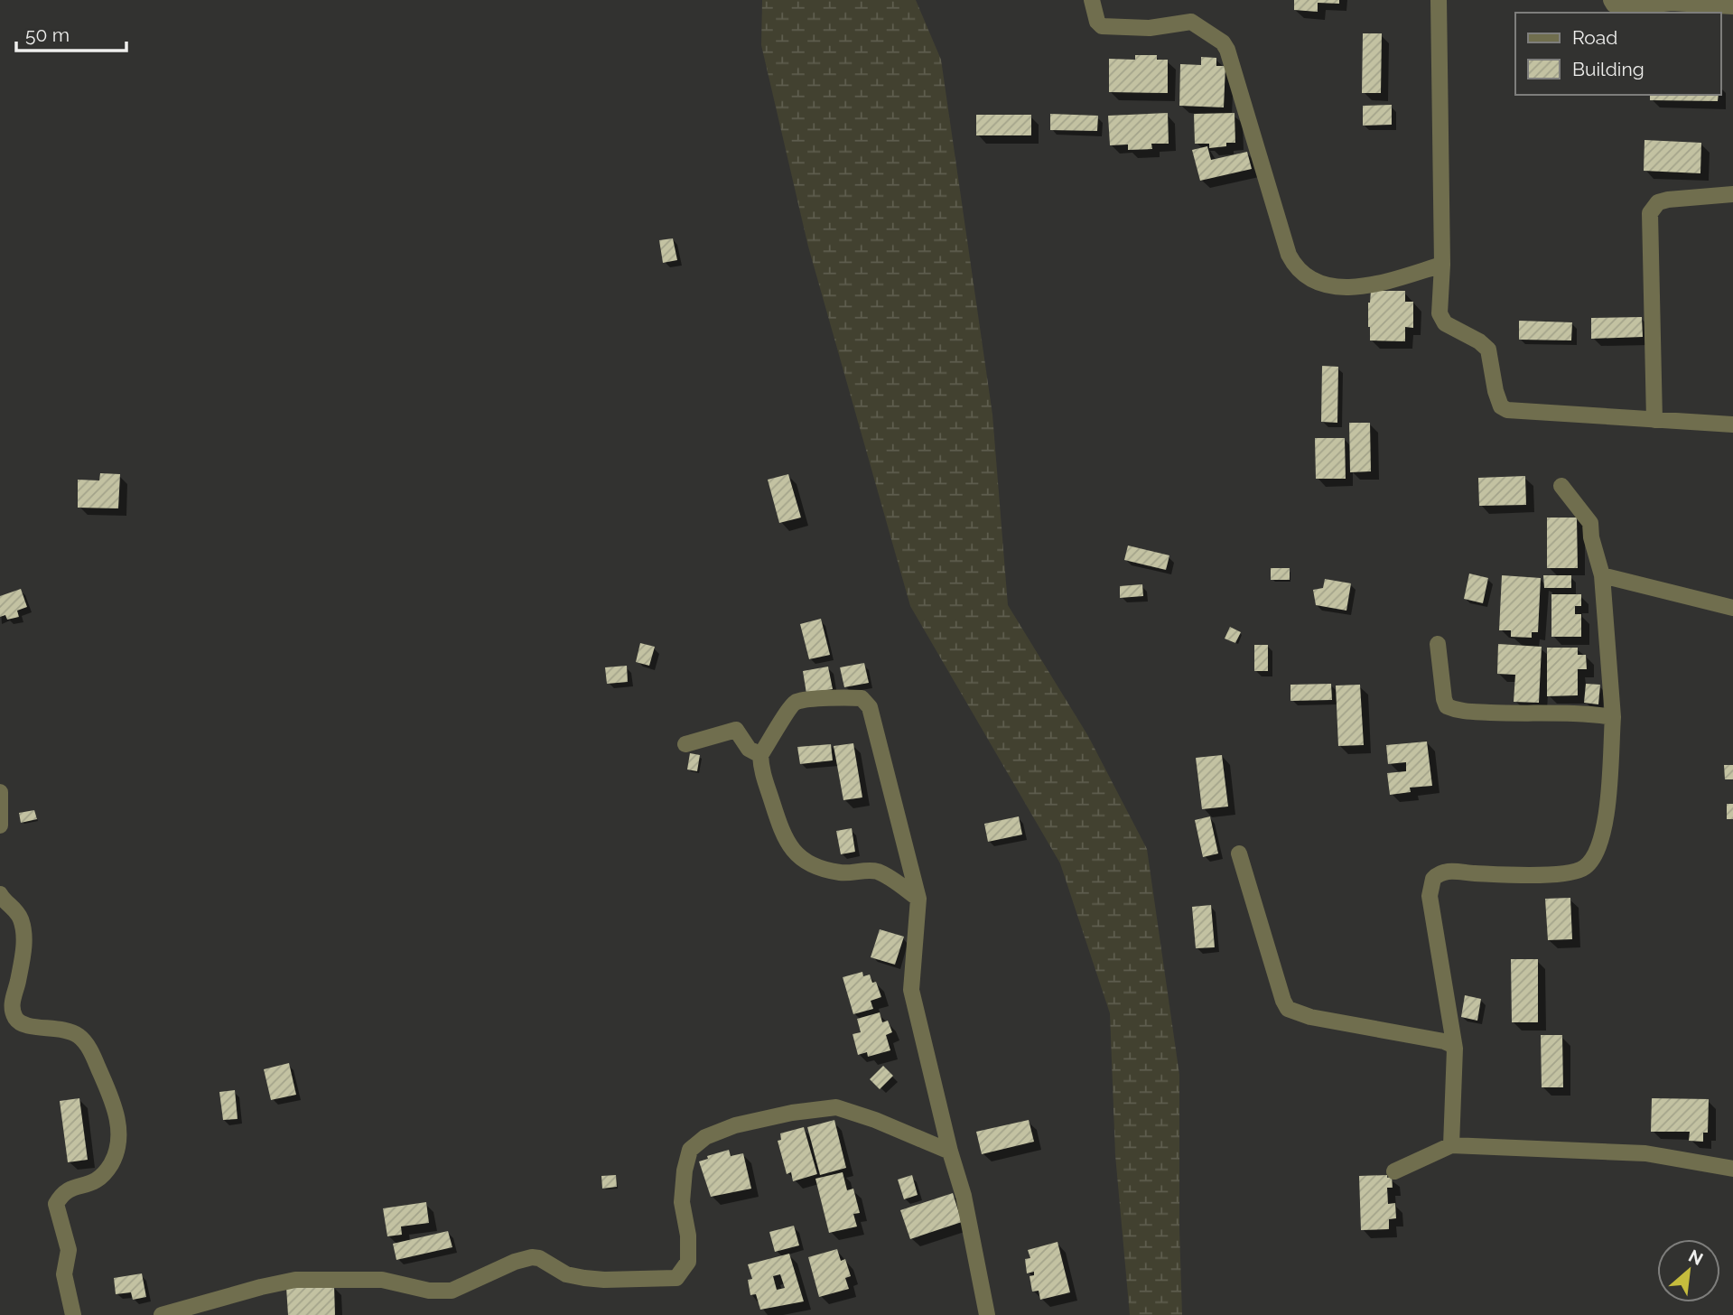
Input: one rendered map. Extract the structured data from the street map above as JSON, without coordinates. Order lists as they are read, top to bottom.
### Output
{
  "legend": ["Road", "Building"],
  "scale_bar": "50 m",
  "north": "top right"
}
